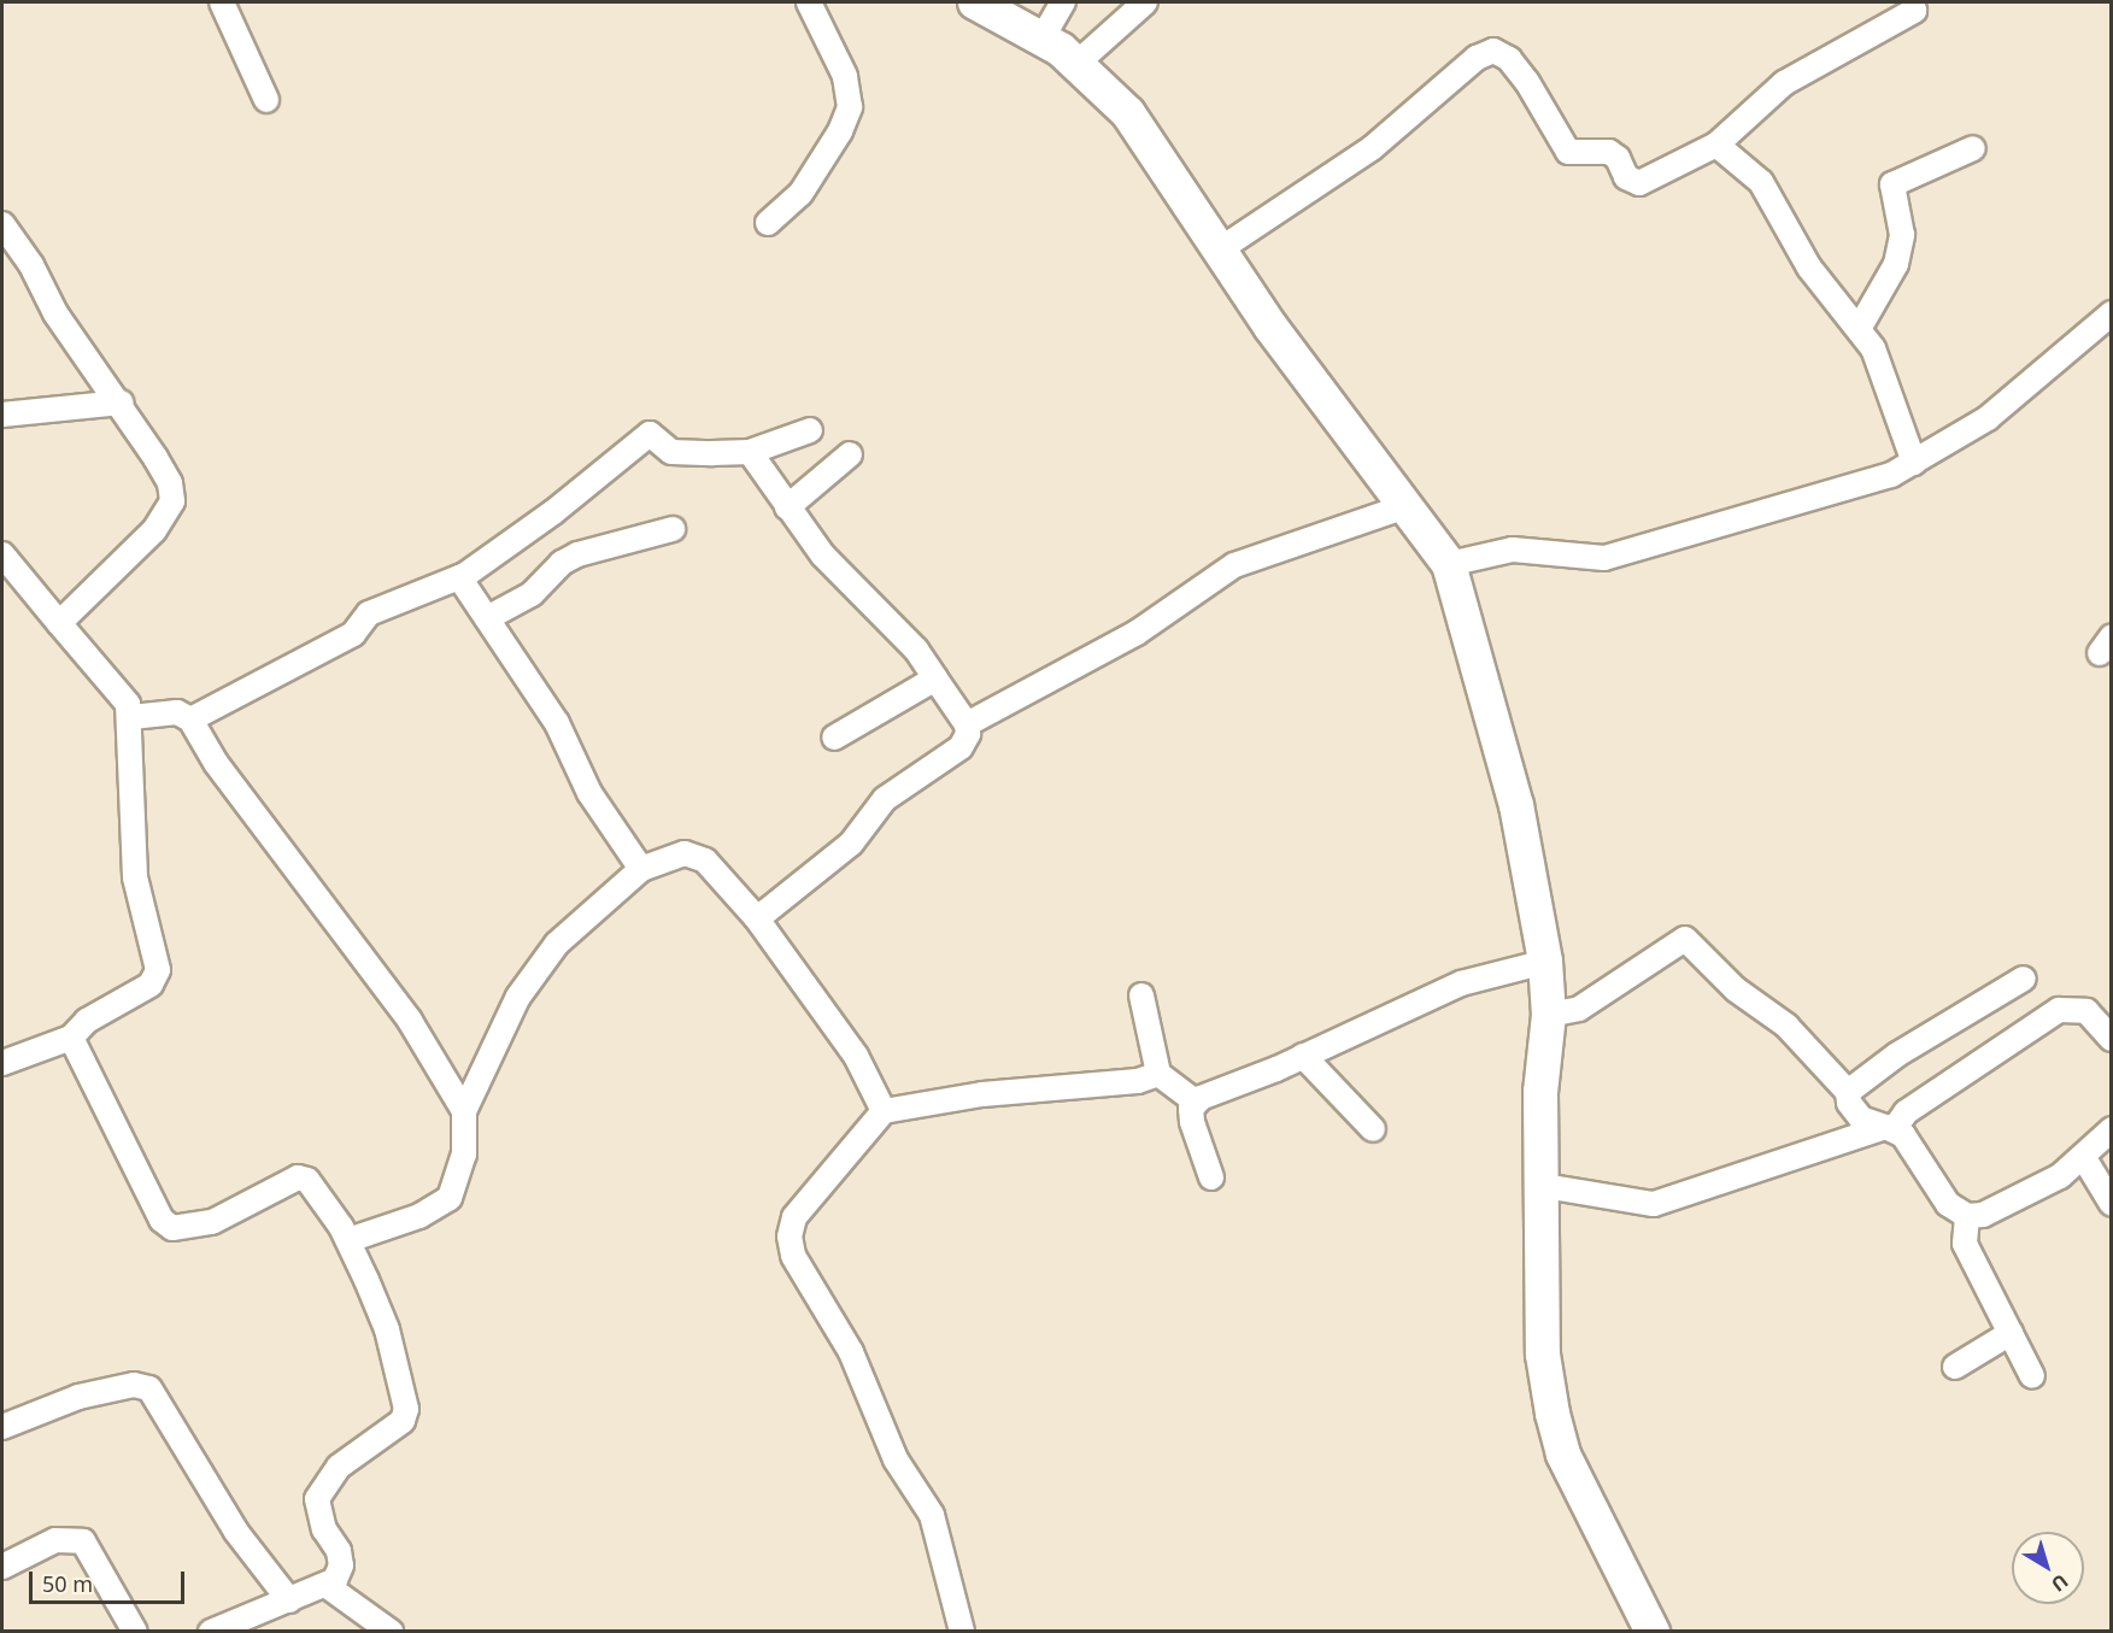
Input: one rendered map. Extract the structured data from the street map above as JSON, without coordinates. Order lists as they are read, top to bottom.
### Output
{
  "scale_bar": "50 m",
  "north": "bottom right"
}
